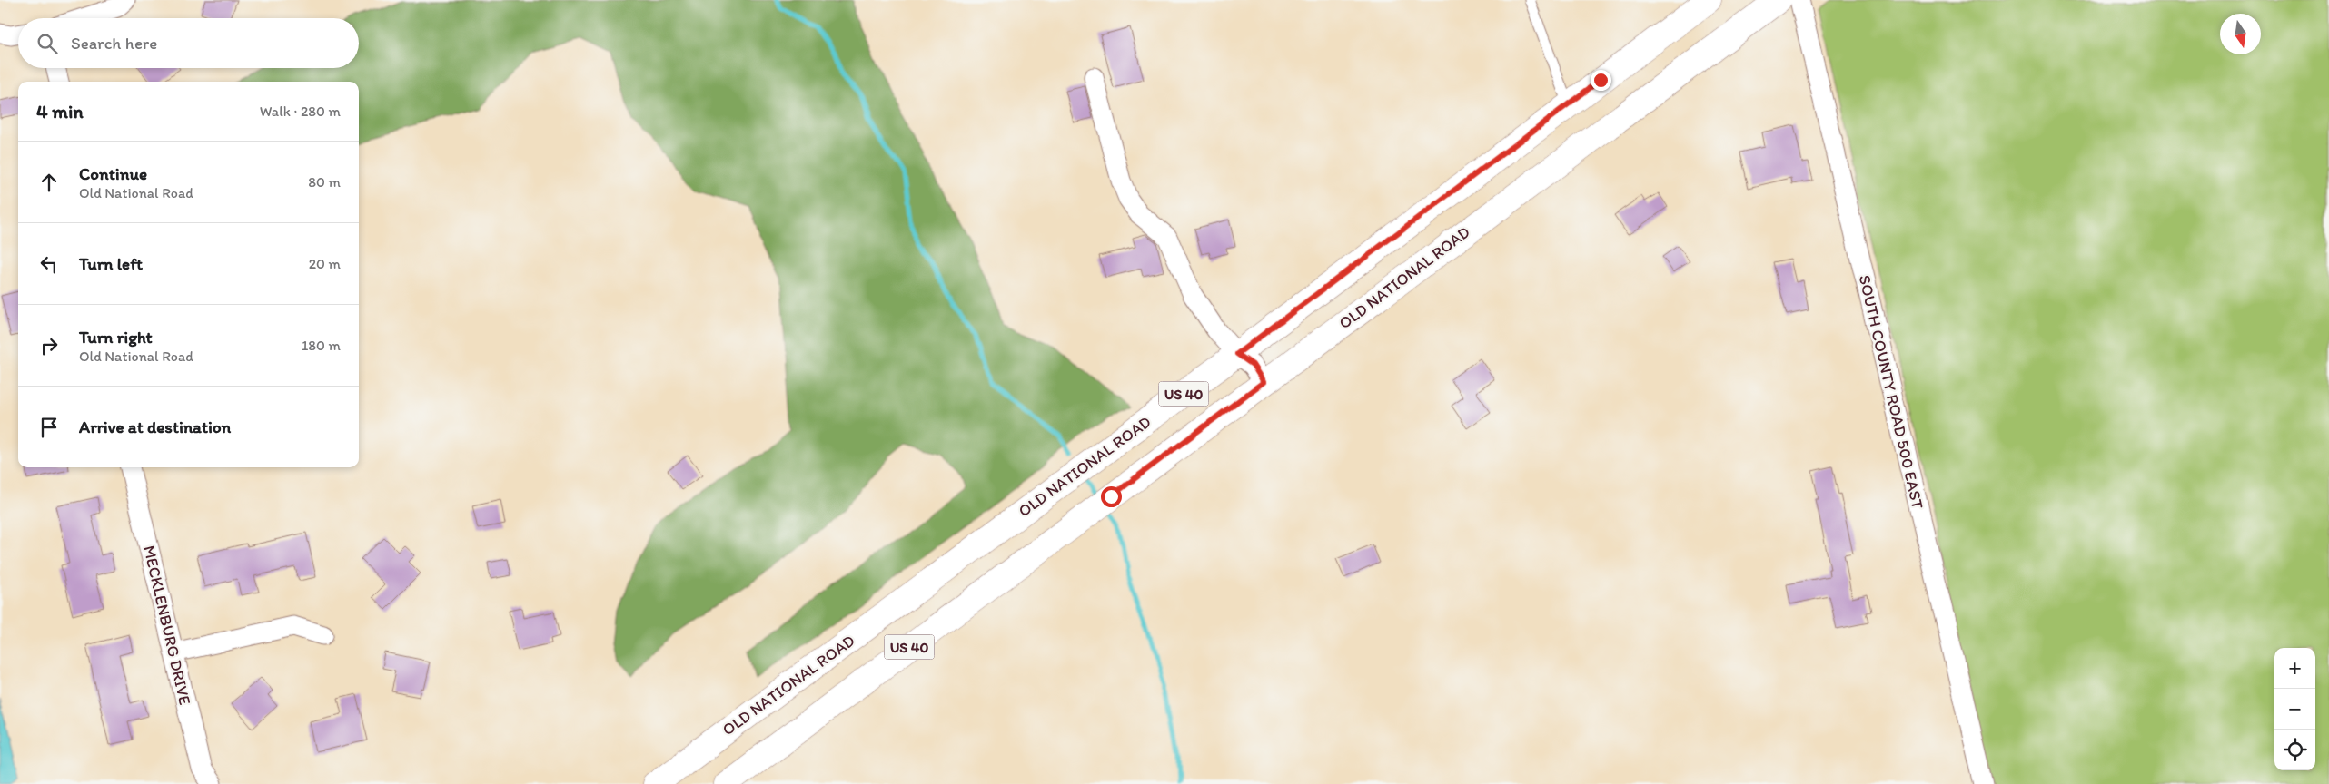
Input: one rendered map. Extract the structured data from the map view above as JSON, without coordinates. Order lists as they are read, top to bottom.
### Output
{
  "streets": {
    "main road": ["OLD NATIONAL ROAD", "US 40"],
    "street": ["SOUTH COUNTY ROAD 500 EAST", "MECKLENBURG DRIVE"]
  },
  "north": "bottom",
  "page": {
    "search": "Search here",
    "heading": ["4 min", "Walk · 280 m"],
    "list": [
      ["Continue", "Old National Road", "80 m"],
      ["Turn left", "20 m"],
      ["Turn right", "Old National Road", "180 m"],
      "Arrive at destination"
    ],
    "map_buttons": ["+", "−"]
  }
}
